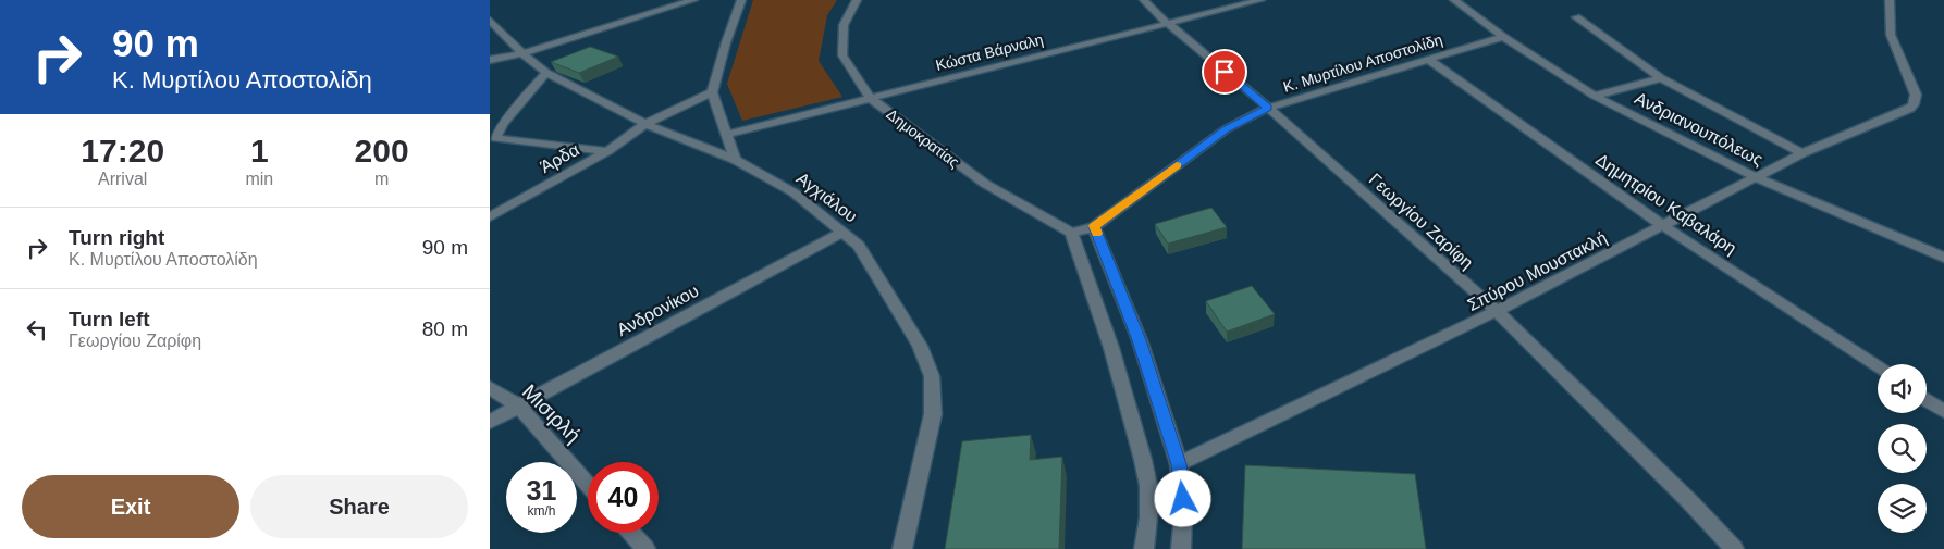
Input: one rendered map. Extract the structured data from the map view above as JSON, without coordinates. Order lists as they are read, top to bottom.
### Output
{
  "streets": {
    "street": [
      "Κώστα Βάρναλη",
      "Κ. Μυρτίλου Αποστολίδη",
      "Ανδριανουπόλεως",
      "Δημοκρατίας",
      "Άρδα",
      "Αγχιάλου",
      "Δημητρίου Καβαλάρη",
      "Γεωργίου Ζαρίφη",
      "Σπύρου Μουστακλή",
      "Ανδρονίκου",
      "Μισιρλή"
    ]
  },
  "crossings": [
    ["Κώστα Βάρναλη", "Δημοκρατίας"],
    ["Κώστα Βάρναλη", "Γεωργίου Ζαρίφη"],
    ["Κ. Μυρτίλου Αποστολίδη", "Ανδριανουπόλεως"],
    ["Κ. Μυρτίλου Αποστολίδη", "Δημοκρατίας"],
    ["Κ. Μυρτίλου Αποστολίδη", "Δημητρίου Καβαλάρη"],
    ["Κ. Μυρτίλου Αποστολίδη", "Γεωργίου Ζαρίφη"],
    ["Ανδριανουπόλεως", "Σπύρου Μουστακλή"],
    ["Άρδα", "Αγχιάλου"],
    ["Αγχιάλου", "Ανδρονίκου"],
    ["Δημητρίου Καβαλάρη", "Σπύρου Μουστακλή"],
    ["Γεωργίου Ζαρίφη", "Σπύρου Μουστακλή"],
    ["Ανδρονίκου", "Μισιρλή"]
  ],
  "page": {
    "turn": ["90 m", "Κ. Μυρτίλου Αποστολίδη"],
    "eta": [
      "17:20",
      "Arrival",
      "1",
      "min",
      "200",
      "m"
    ],
    "list": [
      {
        "name": "Turn right",
        "note": "Κ. Μυρτίλου Αποστολίδη",
        "value": "90 m"
      },
      {
        "name": "Turn left",
        "note": "Γεωργίου Ζαρίφη",
        "value": "80 m"
      }
    ],
    "speed": "31 km/h",
    "limit": "40",
    "buttons": ["Exit", "Share"]
  }
}
